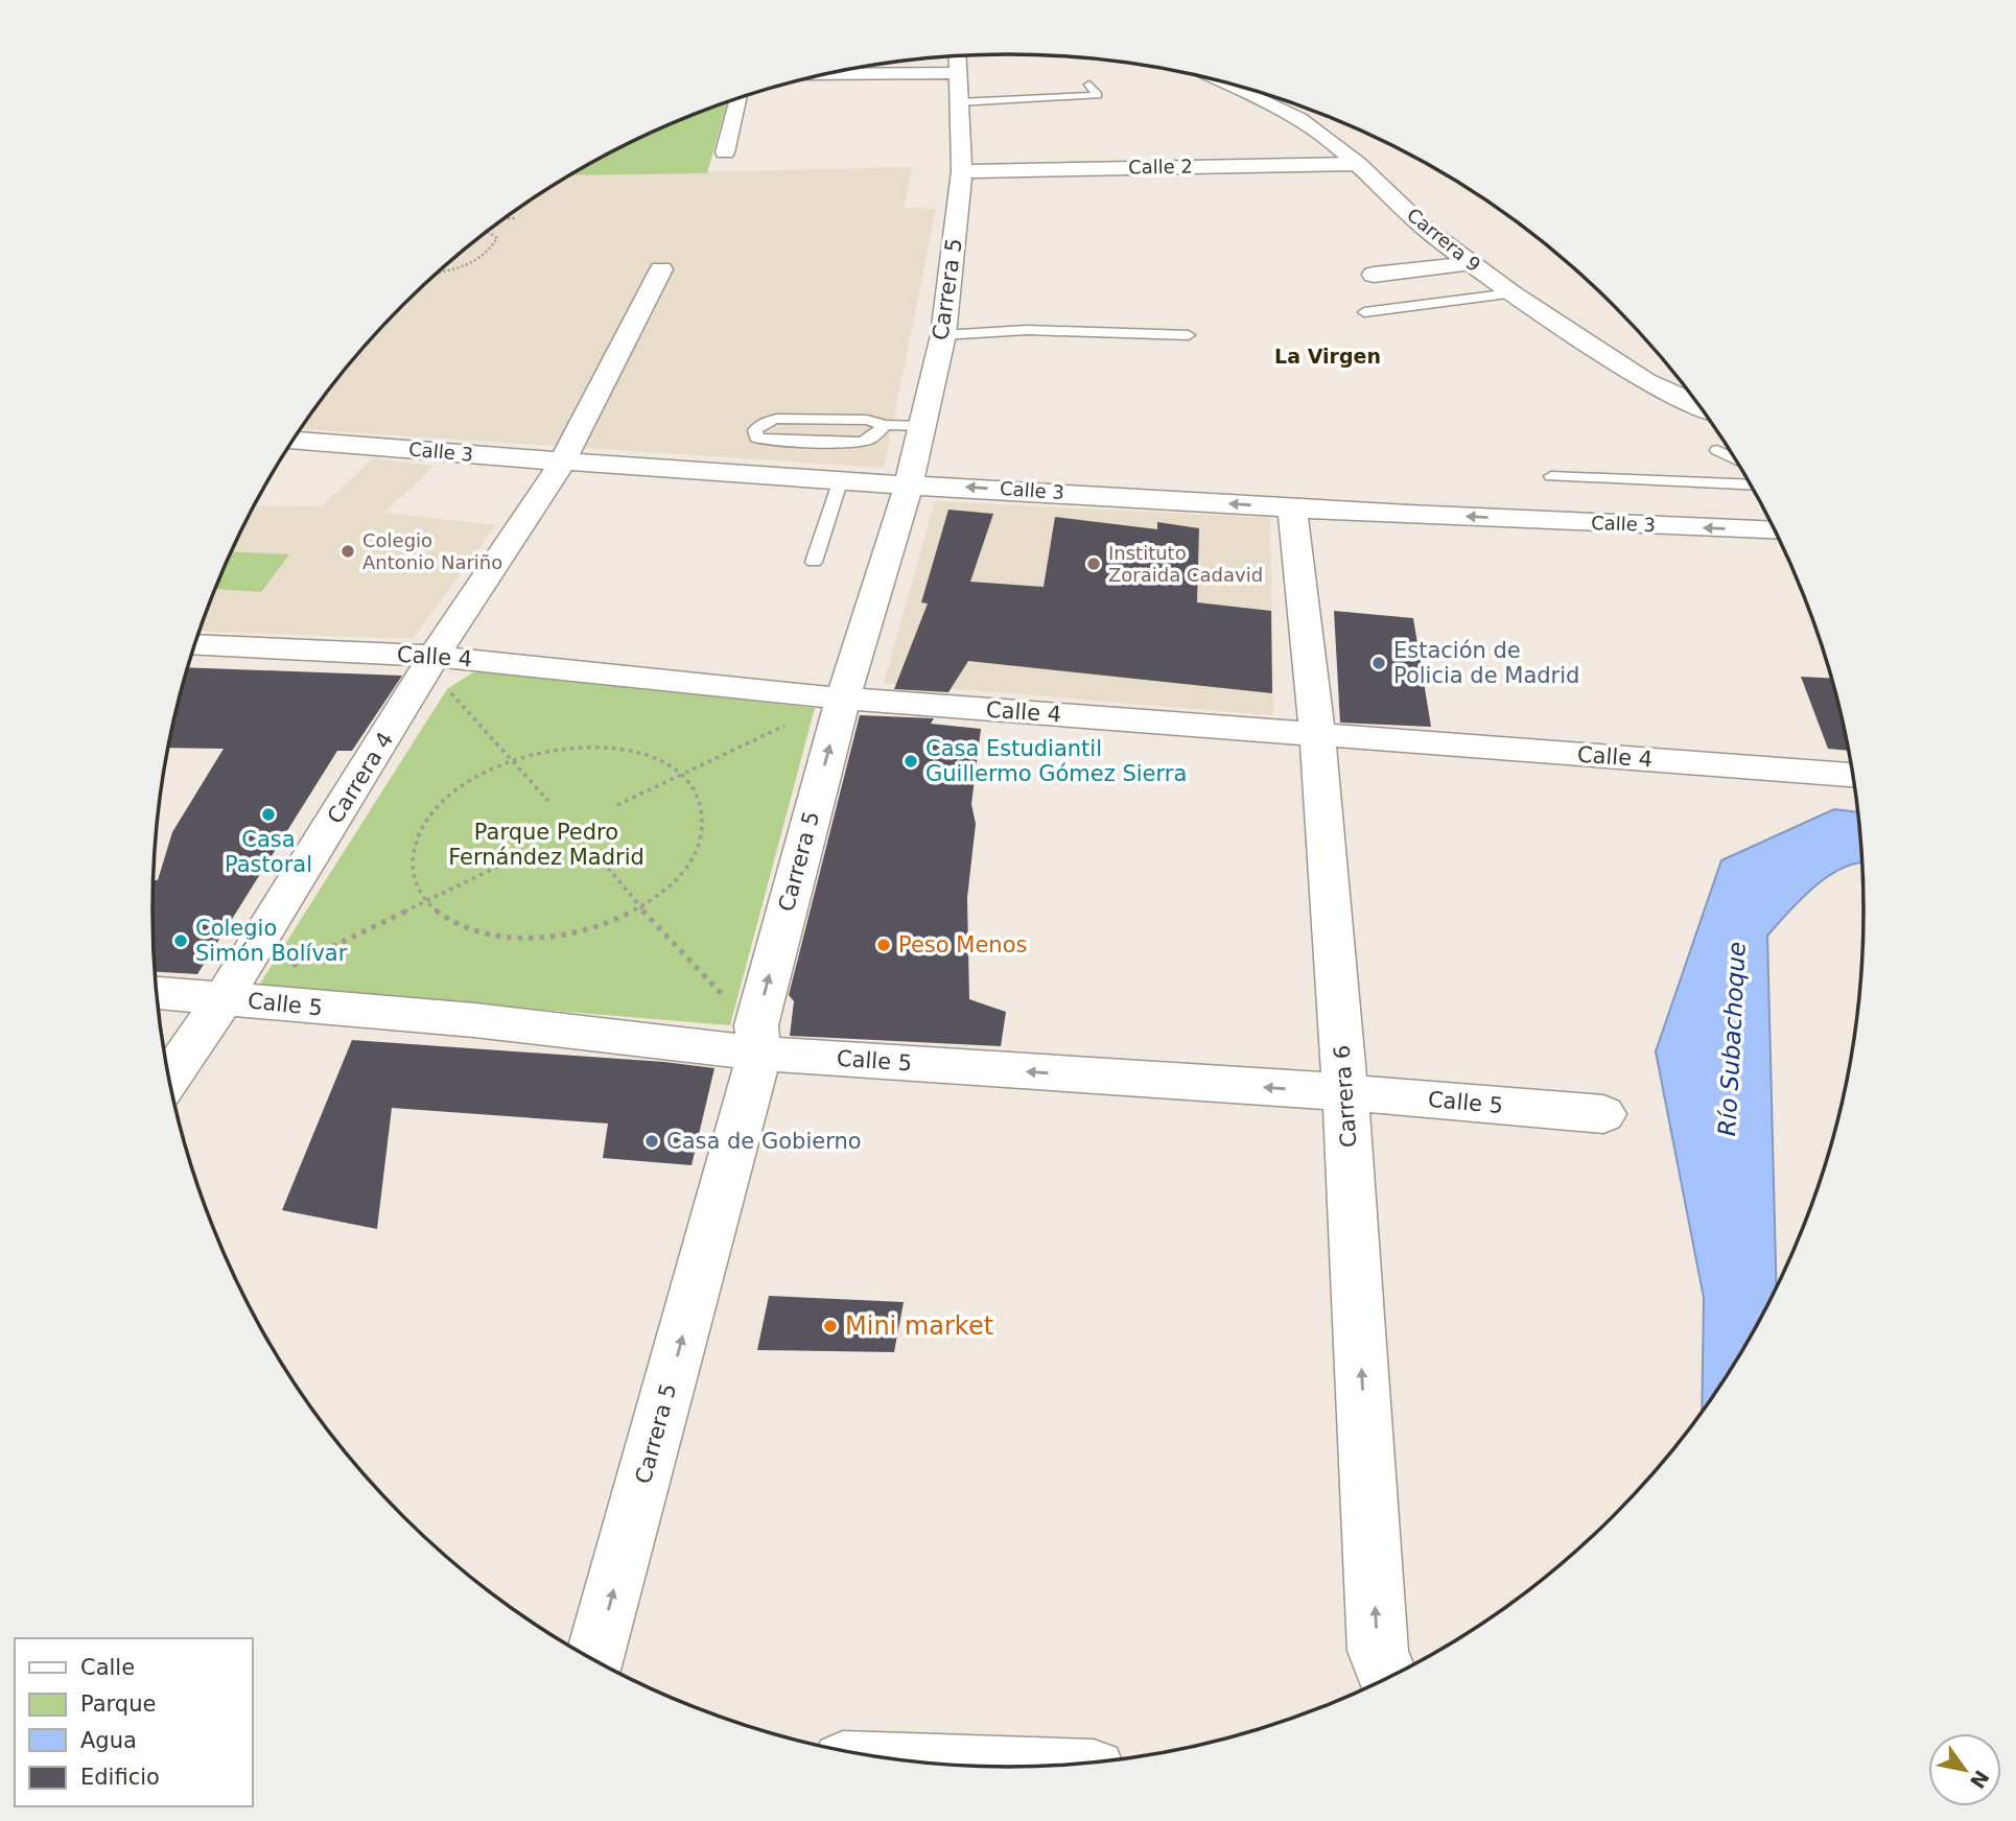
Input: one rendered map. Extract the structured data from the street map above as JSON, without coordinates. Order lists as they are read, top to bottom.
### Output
{
  "streets": {
    "street": [
      "Calle 2",
      "Carrera 9",
      "Carrera 5",
      "Calle 3",
      "Calle 4",
      "Carrera 4",
      "Calle 5",
      "Carrera 6"
    ]
  },
  "crossings": [
    ["Calle 2", "Carrera 9"],
    ["Calle 2", "Carrera 5"],
    ["Carrera 5", "Calle 3"],
    ["Carrera 5", "Calle 4"],
    ["Carrera 5", "Calle 5"],
    ["Calle 3", "Carrera 4"],
    ["Calle 3", "Carrera 6"],
    ["Calle 4", "Carrera 4"],
    ["Calle 4", "Carrera 6"],
    ["Carrera 4", "Calle 5"],
    ["Calle 5", "Carrera 6"]
  ],
  "one_way": [
    "Carrera 5",
    "Calle 3",
    "Calle 5",
    "Carrera 6"
  ],
  "districts": ["La Virgen"],
  "water": ["Río Subachoque"],
  "parks": ["Parque Pedro Fernández Madrid"],
  "places": [
    "Colegio Antonio Nariño",
    "Instituto Zoraida Cadavid",
    "Estación de Policia de Madrid",
    "Casa Estudiantil Guillermo Gómez Sierra",
    "Casa Pastoral",
    "Colegio Simón Bolívar",
    "Peso Menos",
    "Casa de Gobierno",
    "Mini market"
  ],
  "legend": [
    "Calle",
    "Parque",
    "Agua",
    "Edificio"
  ],
  "north": "bottom right"
}
